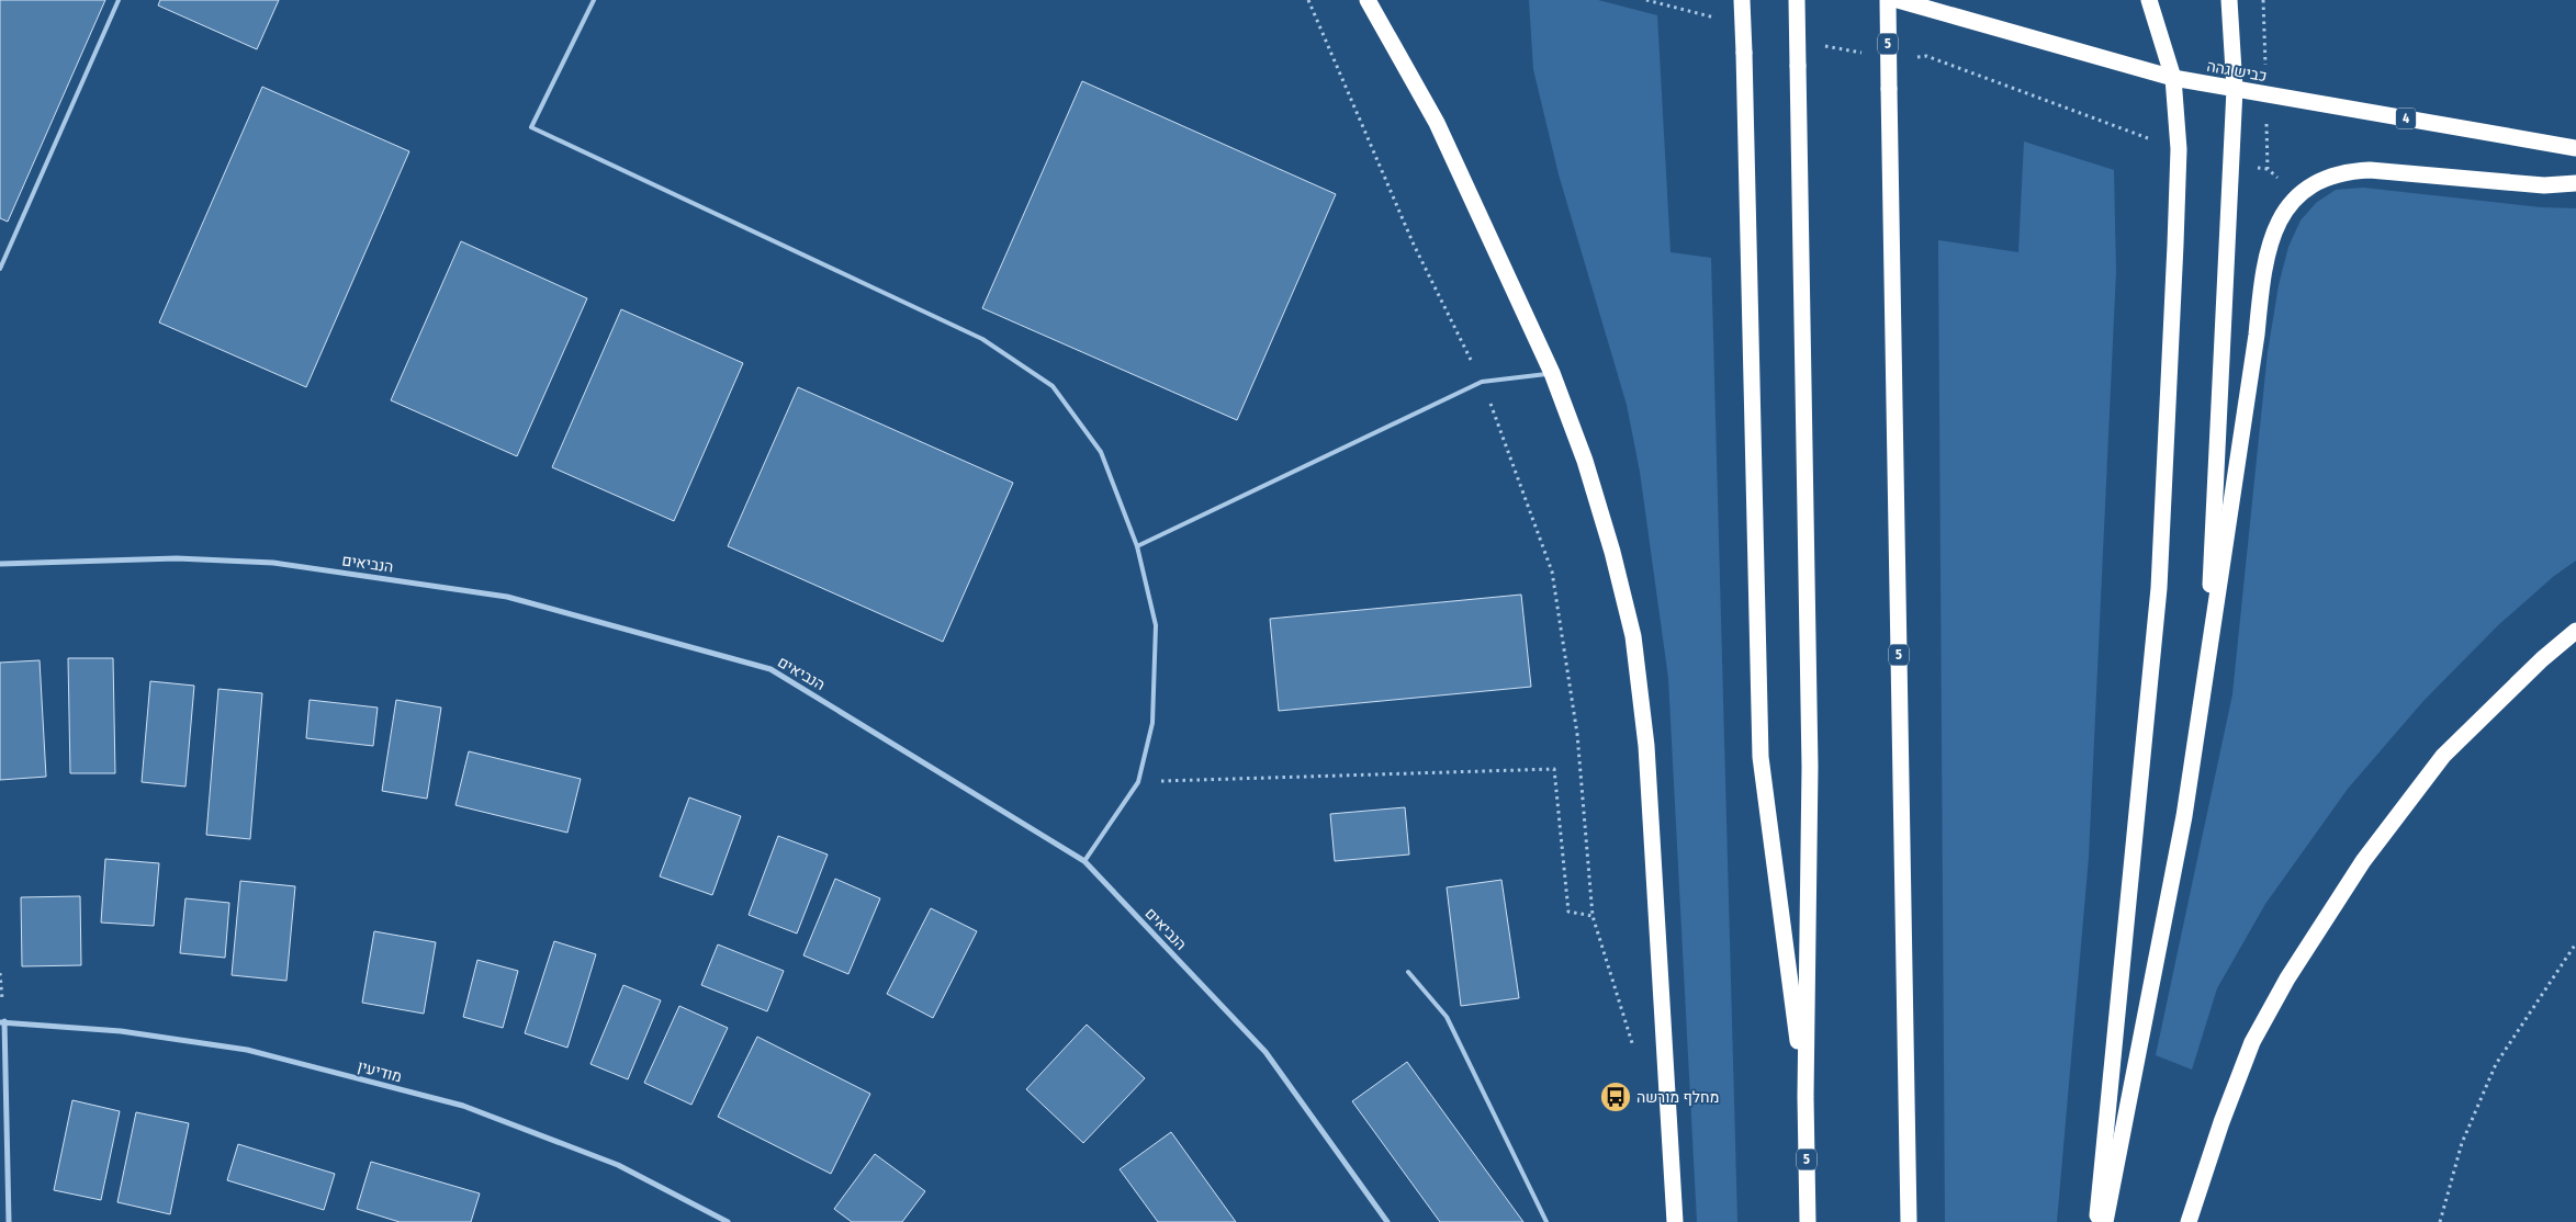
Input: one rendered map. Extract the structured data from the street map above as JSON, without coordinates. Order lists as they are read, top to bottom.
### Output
{
  "streets": {
    "highway": ["5", "כביש גהה", "4"],
    "street": ["הנביאים", "מודיעין"]
  },
  "places": {
    "bus stop": ["מחלף מורשה"]
  }
}
